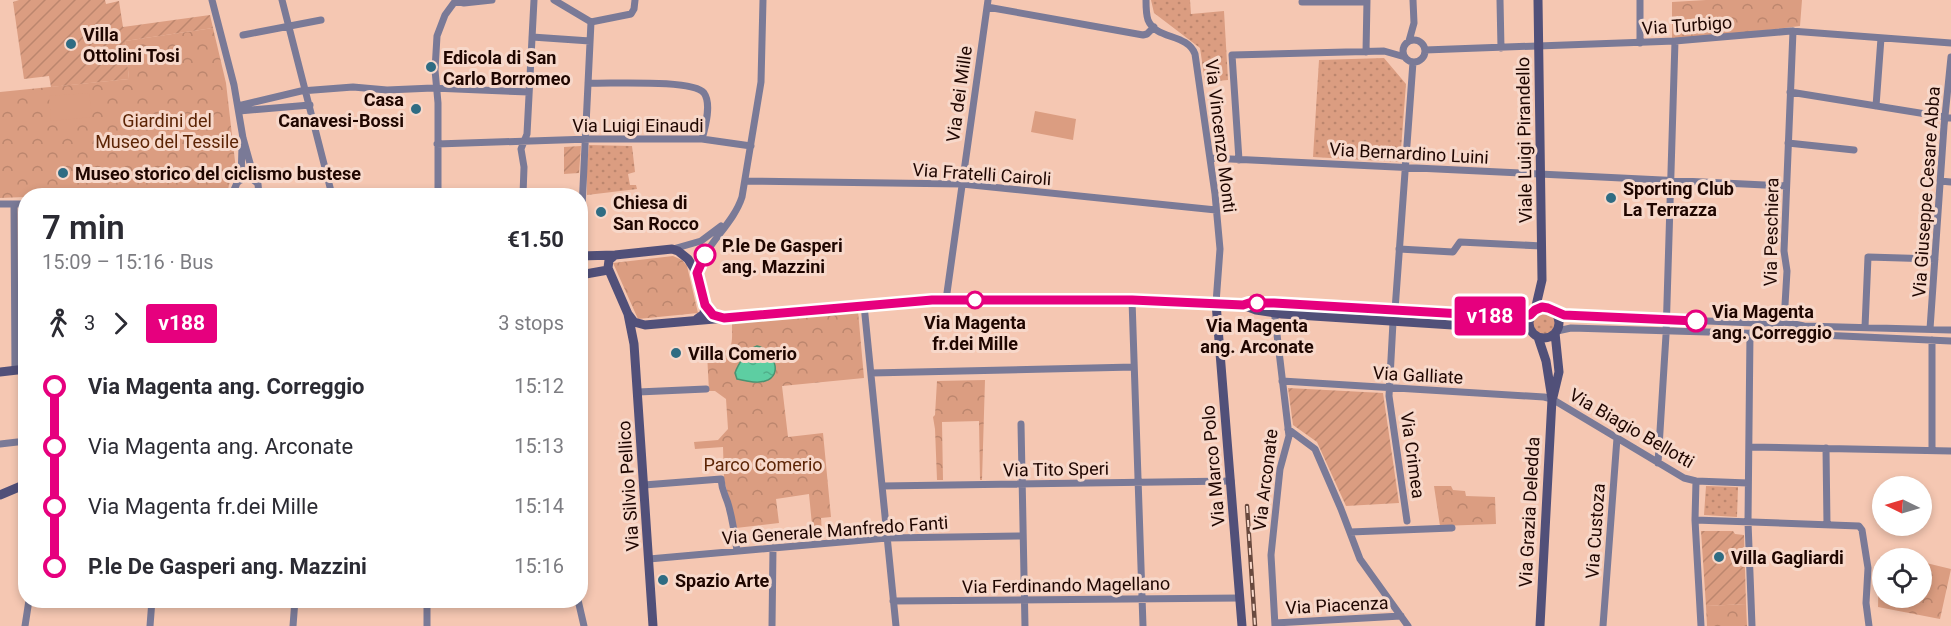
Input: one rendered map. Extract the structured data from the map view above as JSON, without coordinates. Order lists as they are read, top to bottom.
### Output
{
  "streets": {
    "street": [
      "Via Turbigo",
      "Via dei Mille",
      "Via Luigi Einaudi",
      "Via Vincenzo Monti",
      "Viale Luigi Pirandello",
      "Via Bernardino Luini",
      "Via Fratelli Cairoli",
      "Via Giuseppe Cesare Abba",
      "Via Peschiera",
      "Via Galliate",
      "Via Biagio Bellotti",
      "Via Crimea",
      "Via Marco Polo",
      "Via Tito Speri",
      "Via Arconate",
      "Via Silvio Pellico",
      "Via Grazia Deledda",
      "Via Generale Manfredo Fanti",
      "Via Custoza",
      "Via Ferdinando Magellano",
      "Via Piacenza"
    ]
  },
  "crossings": [
    ["Via Turbigo", "Viale Luigi Pirandello"],
    ["Via Turbigo", "Via Peschiera"],
    ["Via dei Mille", "Via Fratelli Cairoli"],
    ["Via Vincenzo Monti", "Via Bernardino Luini"],
    ["Via Vincenzo Monti", "Via Fratelli Cairoli"],
    ["Via Vincenzo Monti", "Via Marco Polo"],
    ["Viale Luigi Pirandello", "Via Bernardino Luini"],
    ["Viale Luigi Pirandello", "Via Grazia Deledda"],
    ["Via Bernardino Luini", "Via Peschiera"],
    ["Via Galliate", "Via Biagio Bellotti"],
    ["Via Galliate", "Via Crimea"],
    ["Via Galliate", "Via Arconate"],
    ["Via Galliate", "Via Grazia Deledda"],
    ["Via Biagio Bellotti", "Via Grazia Deledda"],
    ["Via Biagio Bellotti", "Via Custoza"],
    ["Via Marco Polo", "Via Tito Speri"],
    ["Via Marco Polo", "Via Ferdinando Magellano"],
    ["Via Arconate", "Via Piacenza"],
    ["Via Silvio Pellico", "Via Generale Manfredo Fanti"]
  ],
  "parks": ["Giardini del Museo del Tessile", "Parco Comerio"],
  "places": [
    "Villa Ottolini Tosi",
    "Edicola di San Carlo Borromeo",
    "Casa Canavesi-Bossi",
    "Museo storico del ciclismo bustese",
    "Sporting Club La Terrazza",
    "Chiesa di San Rocco",
    "P.le De Gasperi ang. Mazzini",
    "Via Magenta fr.dei Mille",
    "Via Magenta ang. Arconate",
    "Via Magenta ang. Correggio",
    "Villa Comerio",
    "Villa Gagliardi",
    "Spazio Arte"
  ],
  "lines": ["bus line v188"],
  "north": "left",
  "page": {
    "on_map": "v188",
    "heading": ["7 min", "15:09 – 15:16 · Bus", "€1.50"],
    "legs": ["3", "v188", "3 stops"],
    "list": [
      {
        "name": "Via Magenta ang. Correggio",
        "value": "15:12"
      },
      {
        "name": "Via Magenta ang. Arconate",
        "value": "15:13"
      },
      {
        "name": "Via Magenta fr.dei Mille",
        "value": "15:14"
      },
      {
        "name": "P.le De Gasperi ang. Mazzini",
        "value": "15:16"
      }
    ]
  }
}
